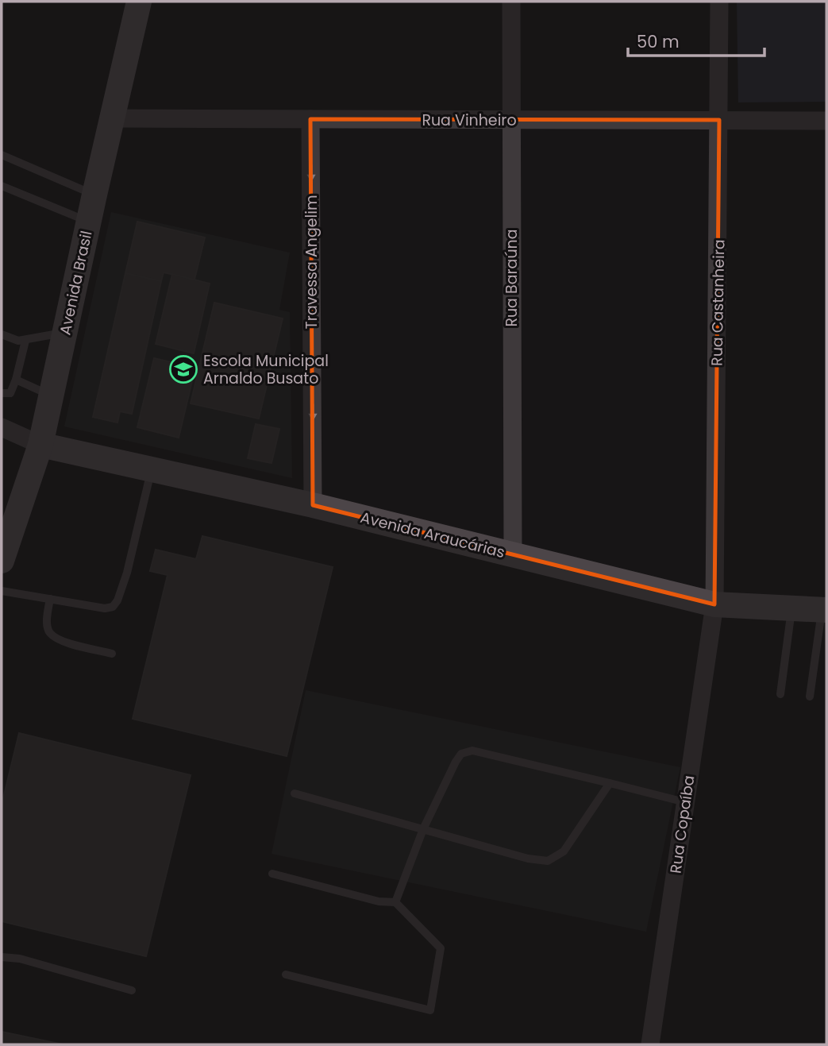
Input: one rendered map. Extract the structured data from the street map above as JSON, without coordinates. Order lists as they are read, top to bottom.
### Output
{
  "streets": {
    "main road": ["Avenida Brasil", "Avenida Araucárias"],
    "street": [
      "Rua Vinheiro",
      "Travessa Angelim",
      "Rua Baraúna",
      "Rua Castanheira",
      "Rua Copaíba"
    ]
  },
  "crossings": [
    ["Rua Vinheiro", "Travessa Angelim"],
    ["Rua Vinheiro", "Rua Baraúna"],
    ["Rua Vinheiro", "Avenida Brasil"],
    ["Rua Vinheiro", "Rua Castanheira"],
    ["Travessa Angelim", "Avenida Araucárias"],
    ["Rua Baraúna", "Avenida Araucárias"],
    ["Avenida Brasil", "Avenida Araucárias"],
    ["Rua Castanheira", "Avenida Araucárias"],
    ["Rua Castanheira", "Rua Copaíba"],
    ["Avenida Araucárias", "Rua Copaíba"]
  ],
  "one_way": ["Travessa Angelim"],
  "places": {
    "school or university": ["Escola Municipal Arnaldo Busato"]
  },
  "scale_bar": "50 m"
}
